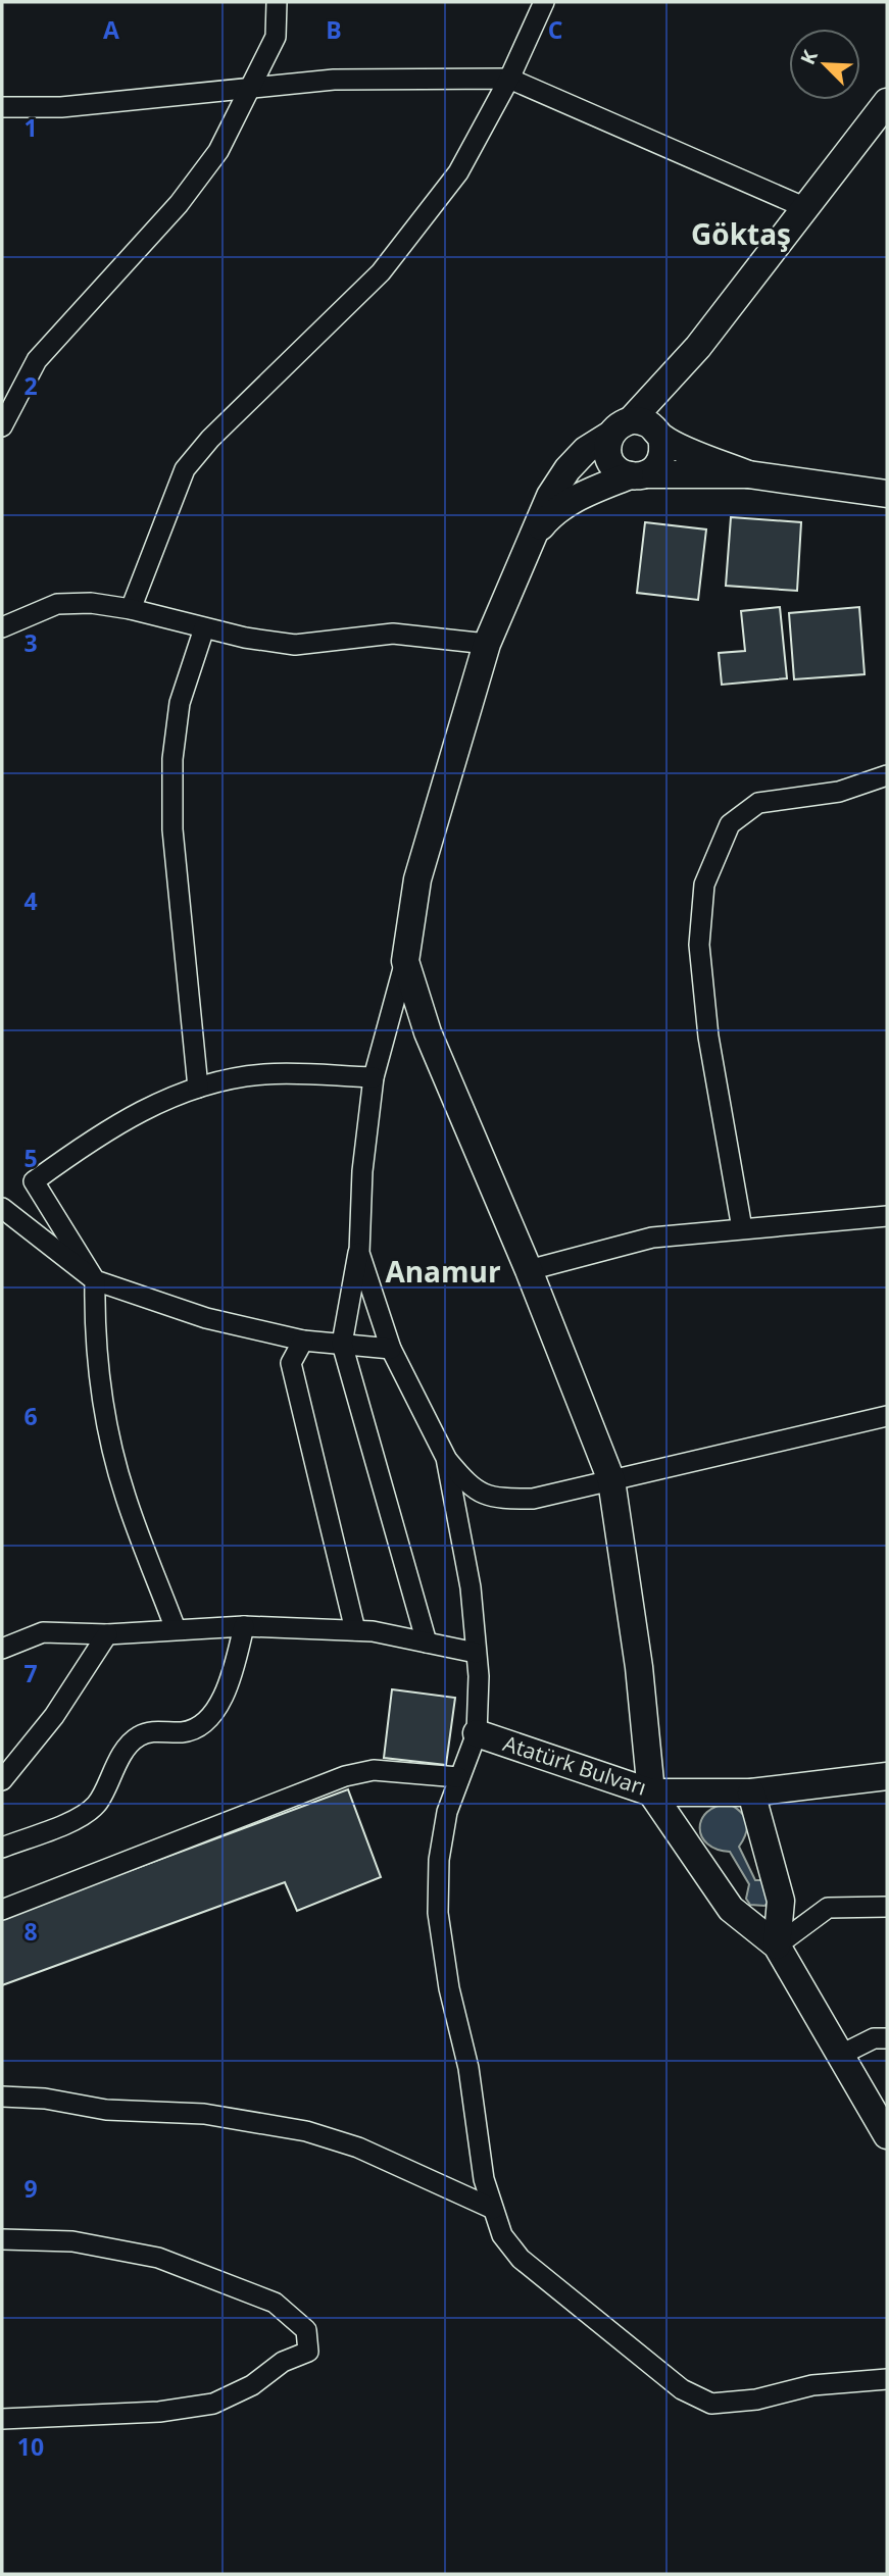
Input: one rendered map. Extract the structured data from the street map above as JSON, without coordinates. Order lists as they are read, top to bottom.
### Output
{
  "streets": {
    "street": ["Atatürk Bulvarı"]
  },
  "districts": ["Göktaş", "Anamur"],
  "north": "top left",
  "grid": {
    "columns": ["A", "B", "C"],
    "rows": [
      "1",
      "2",
      "3",
      "4",
      "5",
      "6",
      "7",
      "8",
      "9",
      "10"
    ]
  }
}
